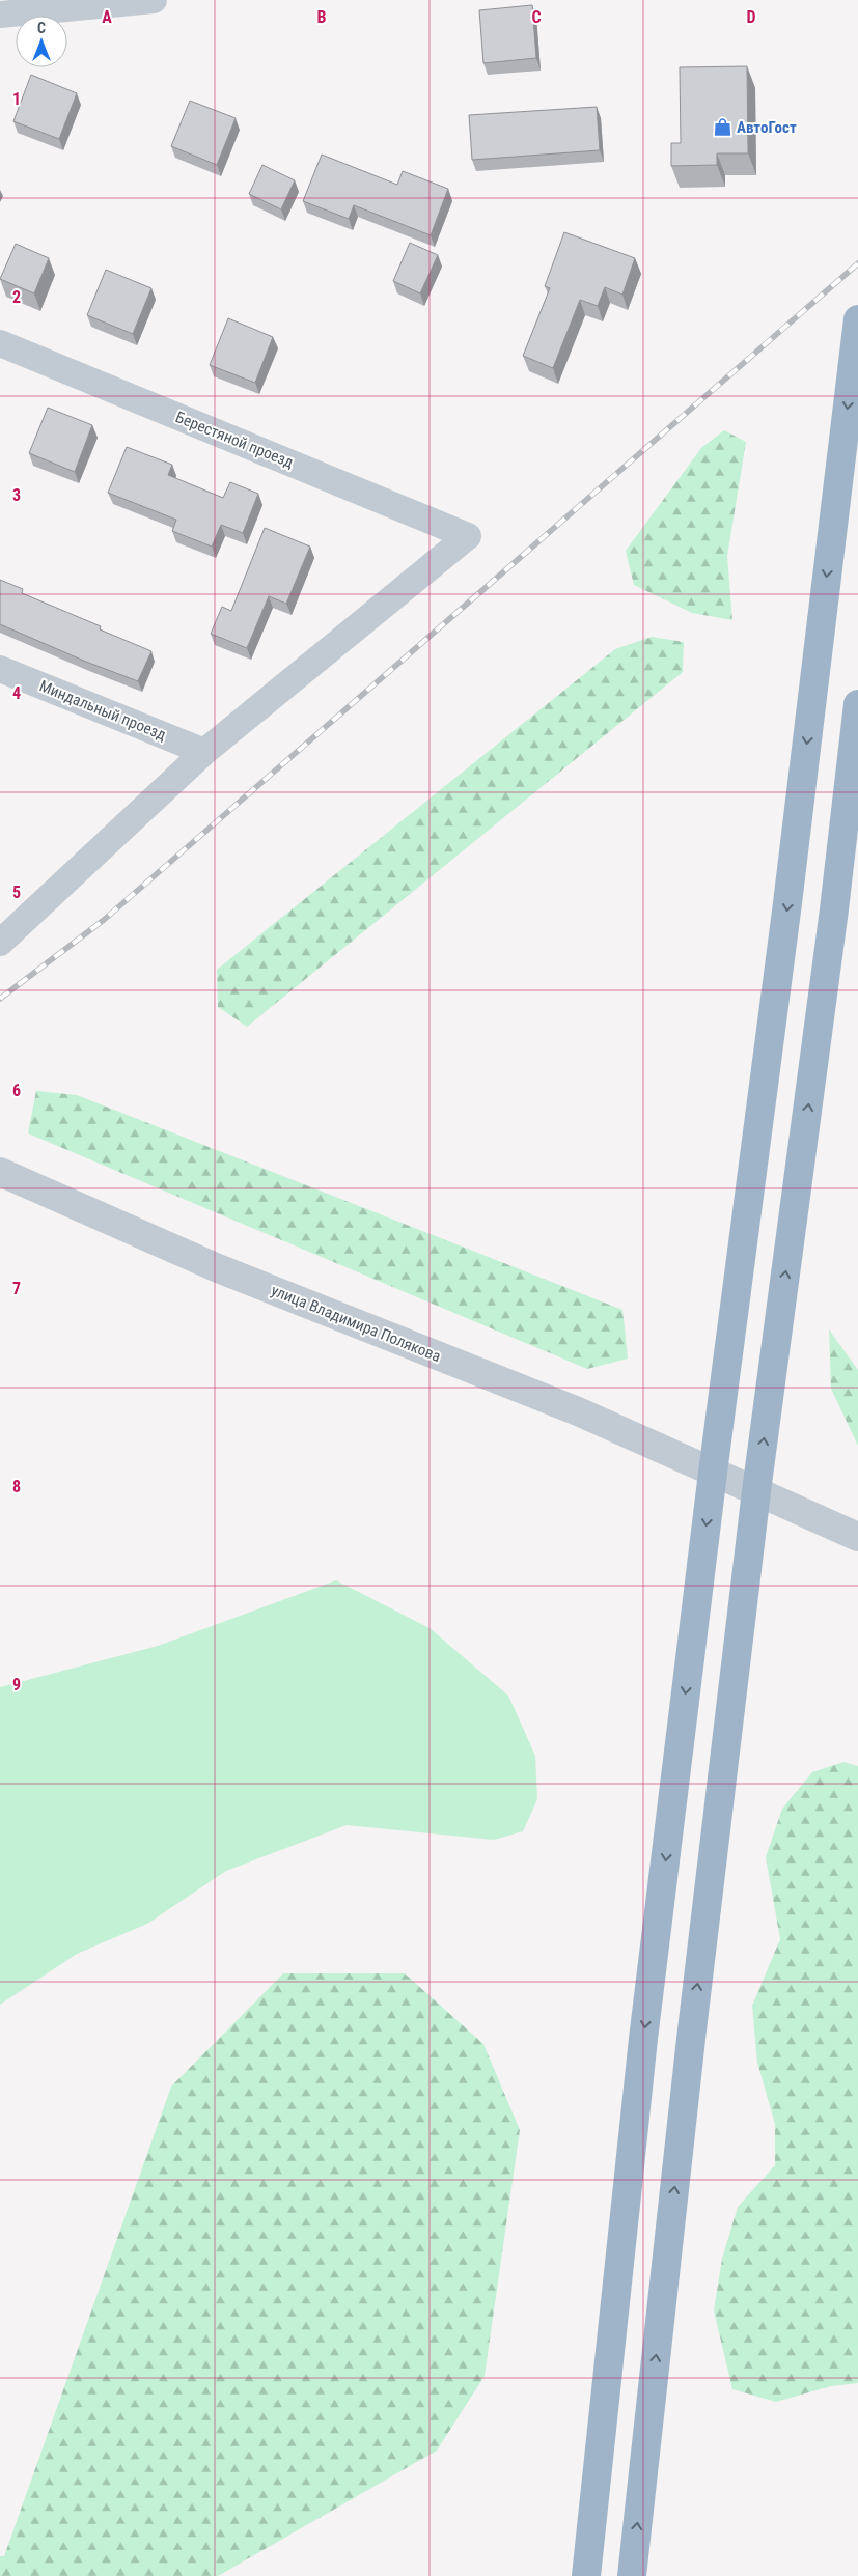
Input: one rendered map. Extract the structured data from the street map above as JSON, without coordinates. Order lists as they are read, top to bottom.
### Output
{
  "streets": {
    "street": ["Берестяной проезд", "Миндальный проезд", "улица Владимира Полякова"]
  },
  "crossings": [
    ["Берестяной проезд", "Миндальный проезд"]
  ],
  "places": {
    "shop": ["АвтоГост"]
  },
  "north": "top",
  "grid": {
    "columns": [
      "A",
      "B",
      "C",
      "D"
    ],
    "rows": [
      "1",
      "2",
      "3",
      "4",
      "5",
      "6",
      "7",
      "8",
      "9"
    ]
  }
}
